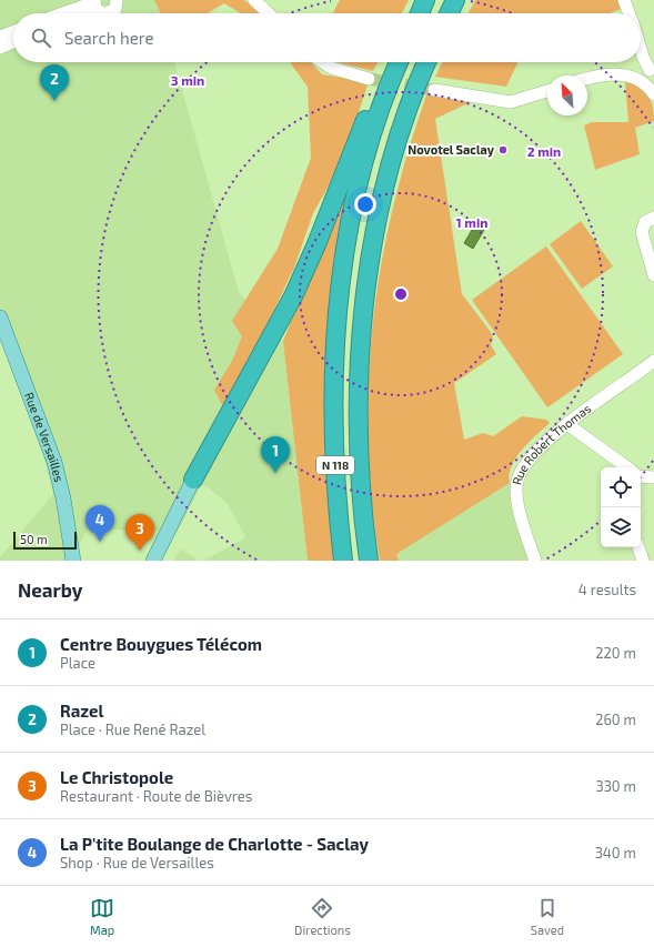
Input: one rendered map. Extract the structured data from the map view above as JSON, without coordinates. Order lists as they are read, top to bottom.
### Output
{
  "streets": {
    "highway": ["N 118"],
    "main road": ["Rue de Versailles"],
    "street": ["Rue Robert Thomas"]
  },
  "places": ["Novotel Saclay"],
  "scale_bar": "50 m",
  "north": "top left",
  "page": {
    "search": "Search here",
    "pins": [
      "2",
      "1",
      "4",
      "3"
    ],
    "scale": "50 m",
    "heading": ["Nearby", "4 results"],
    "list": [
      {
        "mark": "1",
        "name": "Centre Bouygues Télécom",
        "note": "Place",
        "value": "220 m"
      },
      {
        "mark": "2",
        "name": "Razel",
        "note": "Place · Rue René Razel",
        "value": "260 m"
      },
      {
        "mark": "3",
        "name": "Le Christopole",
        "note": "Restaurant · Route de Bièvres",
        "value": "330 m"
      },
      {
        "mark": "4",
        "name": "La P'tite Boulange de Charlotte - Saclay",
        "note": "Shop · Rue de Versailles",
        "value": "340 m"
      }
    ],
    "nav": ["Map", "Directions", "Saved"]
  },
  "rings": ["3 min", "2 min", "1 min"]
}
